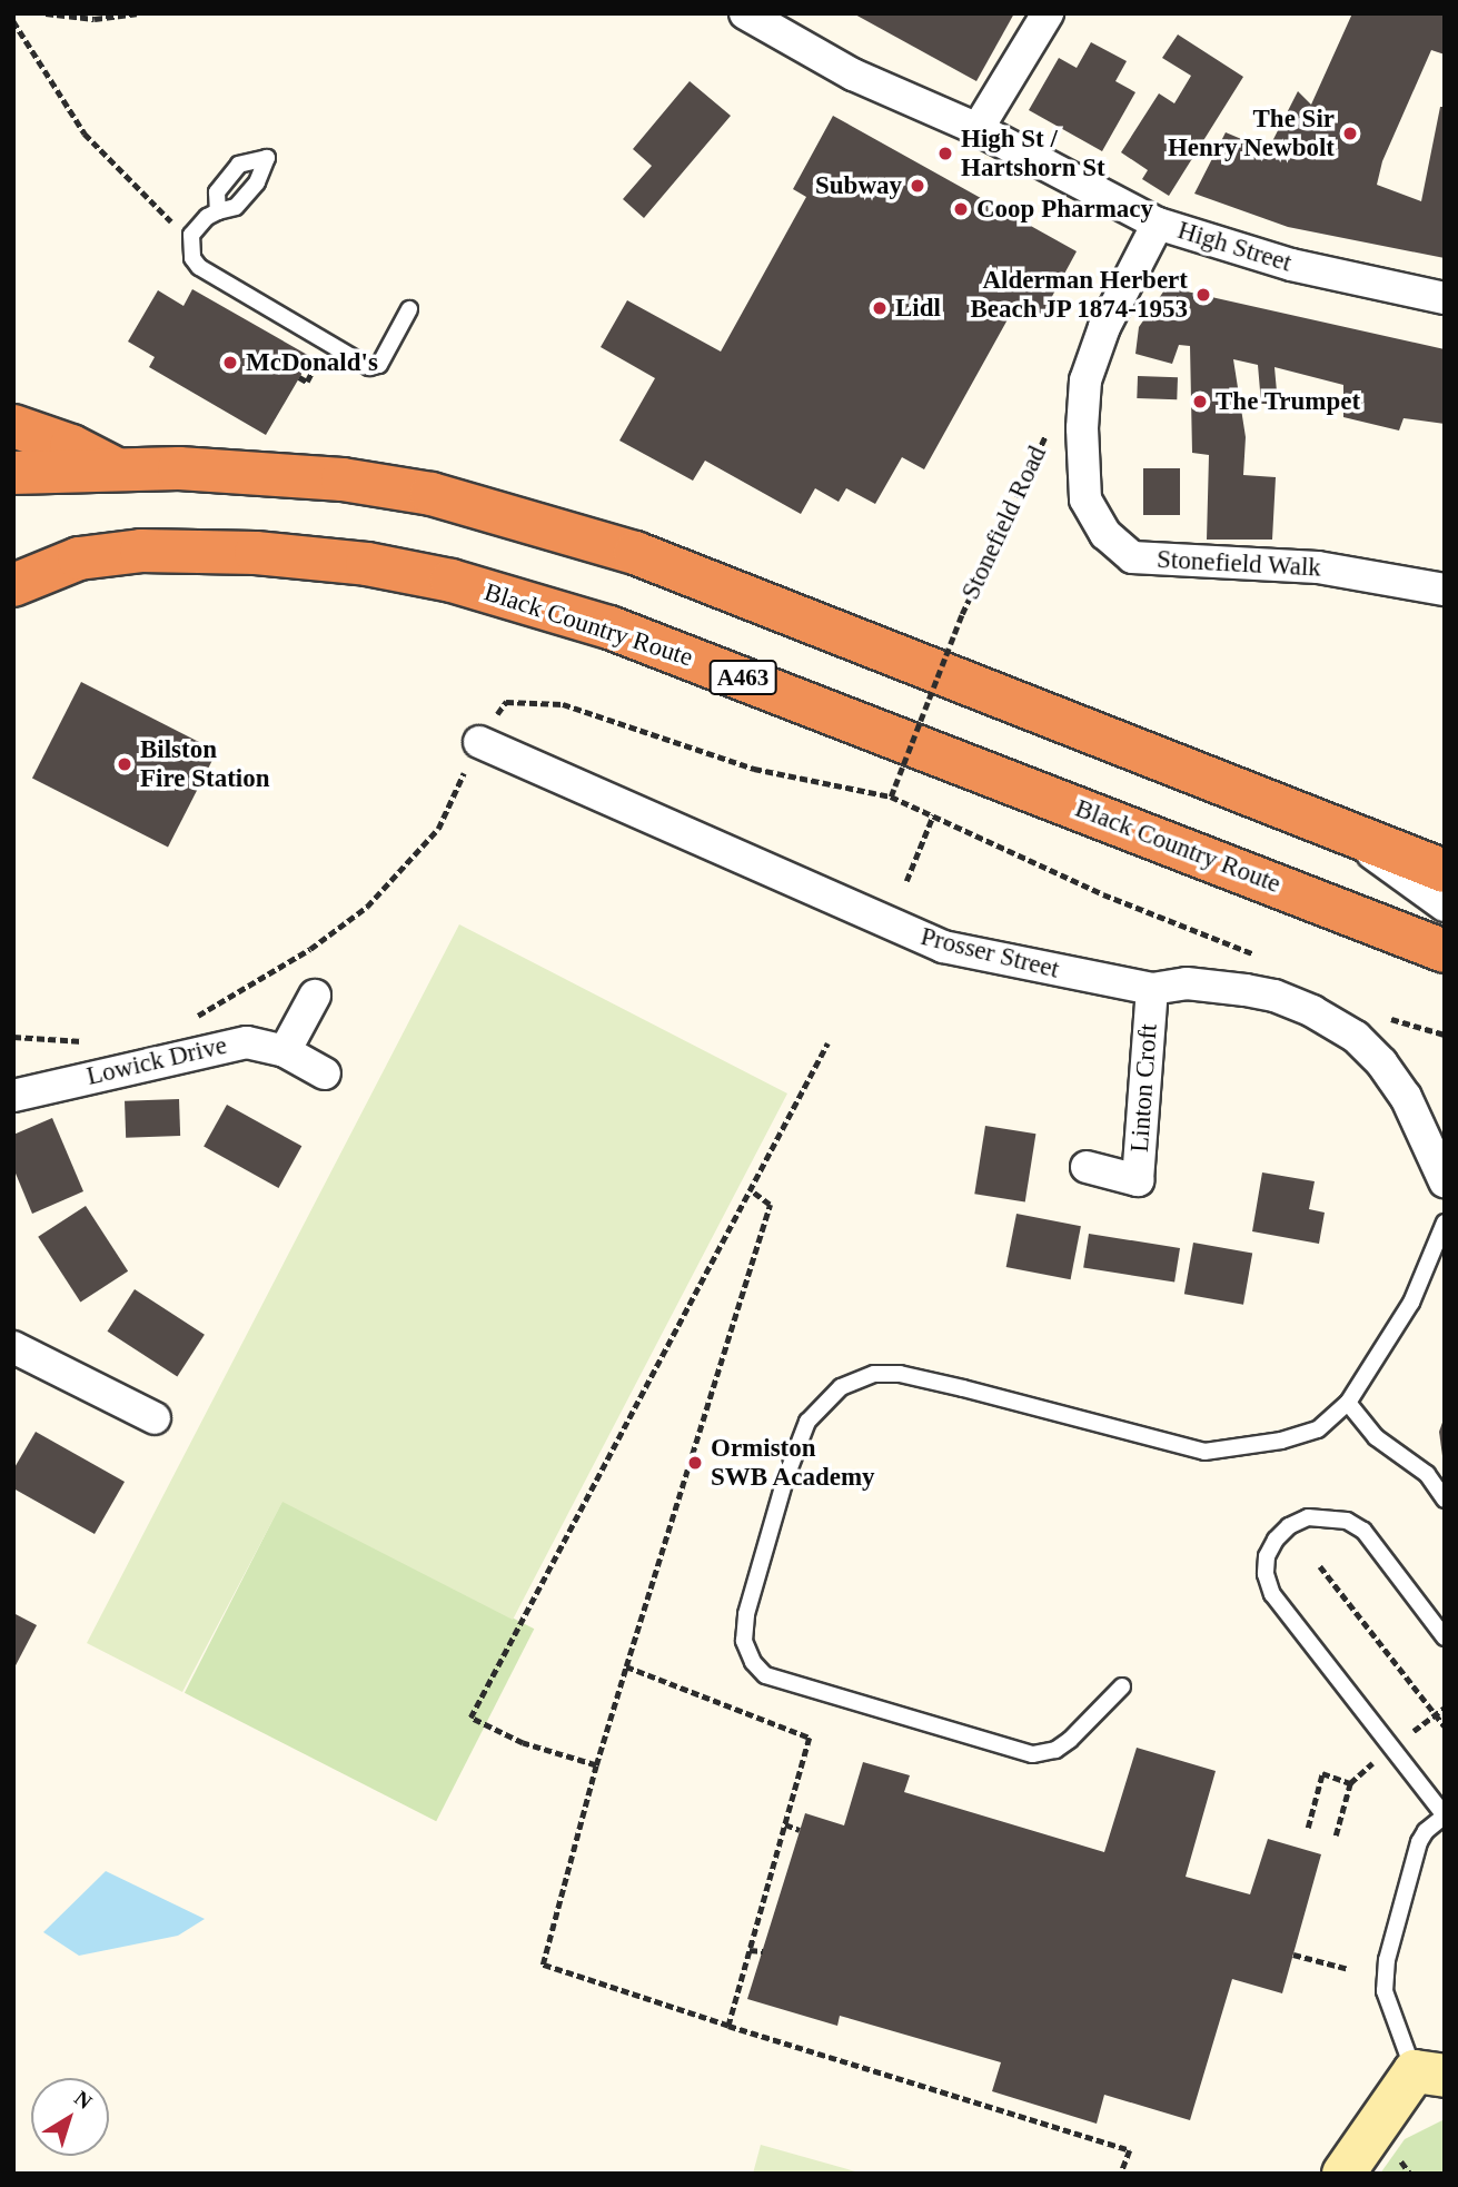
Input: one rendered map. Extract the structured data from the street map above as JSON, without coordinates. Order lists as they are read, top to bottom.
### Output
{
  "streets": {
    "highway": ["Black Country Route", "A463"],
    "street": [
      "High Street",
      "Stonefield Walk",
      "Prosser Street",
      "Lowick Drive",
      "Linton Croft"
    ],
    "path": ["Stonefield Road"]
  },
  "crossings": [
    ["High Street", "Stonefield Walk"],
    ["Prosser Street", "Linton Croft"]
  ],
  "places": [
    "The Sir Henry Newbolt",
    "High St / Hartshorn St",
    "Subway",
    "Coop Pharmacy",
    "Alderman Herbert Beach JP 1874-1953",
    "Lidl",
    "McDonald's",
    "The Trumpet",
    "Bilston Fire Station",
    "Ormiston SWB Academy"
  ],
  "north": "top right"
}
